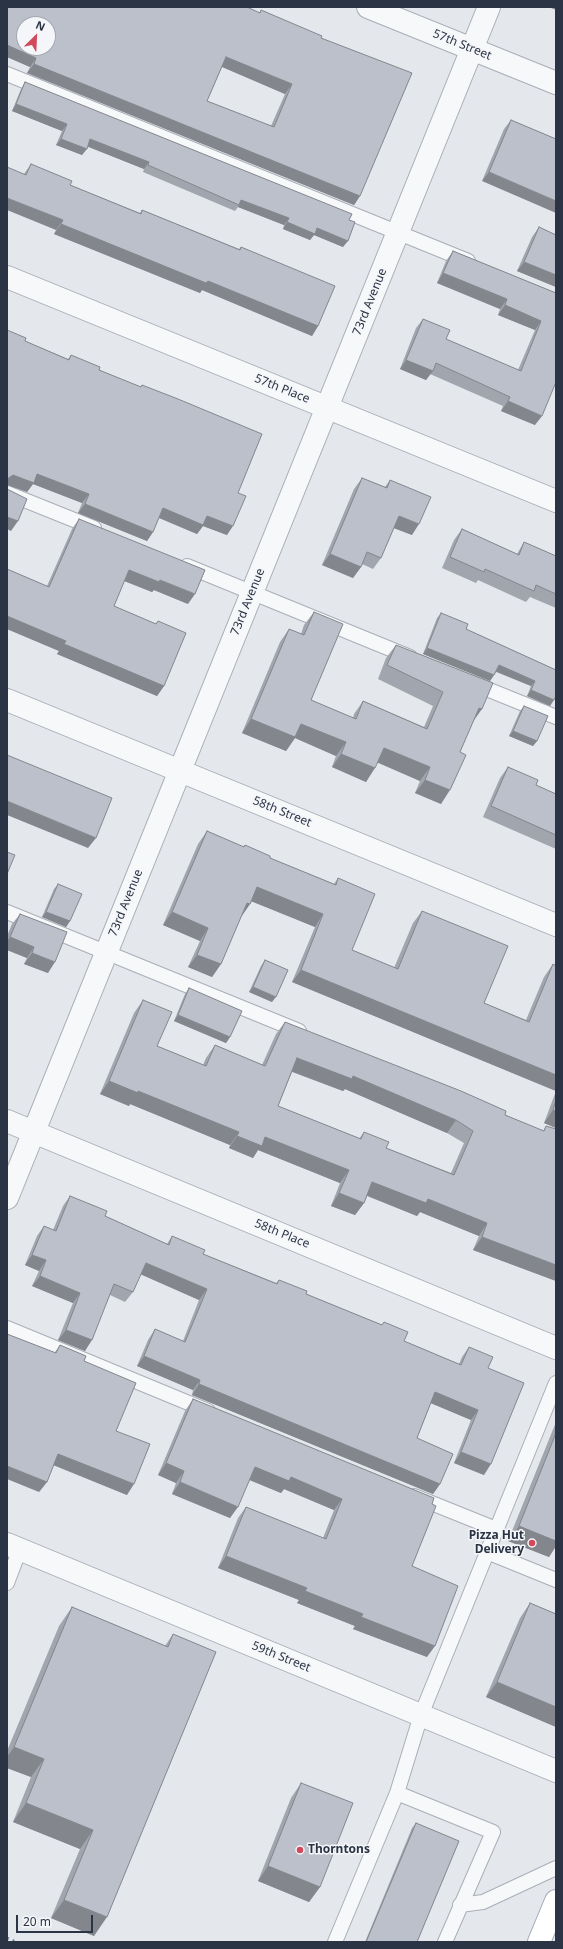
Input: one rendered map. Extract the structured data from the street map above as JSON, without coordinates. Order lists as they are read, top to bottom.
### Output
{
  "streets": {
    "street": [
      "57th Street",
      "73rd Avenue",
      "57th Place",
      "58th Street",
      "58th Place",
      "59th Street"
    ]
  },
  "crossings": [
    ["57th Street", "73rd Avenue"],
    ["73rd Avenue", "57th Place"],
    ["73rd Avenue", "58th Street"],
    ["73rd Avenue", "58th Place"]
  ],
  "places": ["Pizza Hut Delivery", "Thorntons"],
  "scale_bar": "20 m",
  "north": "top right"
}
